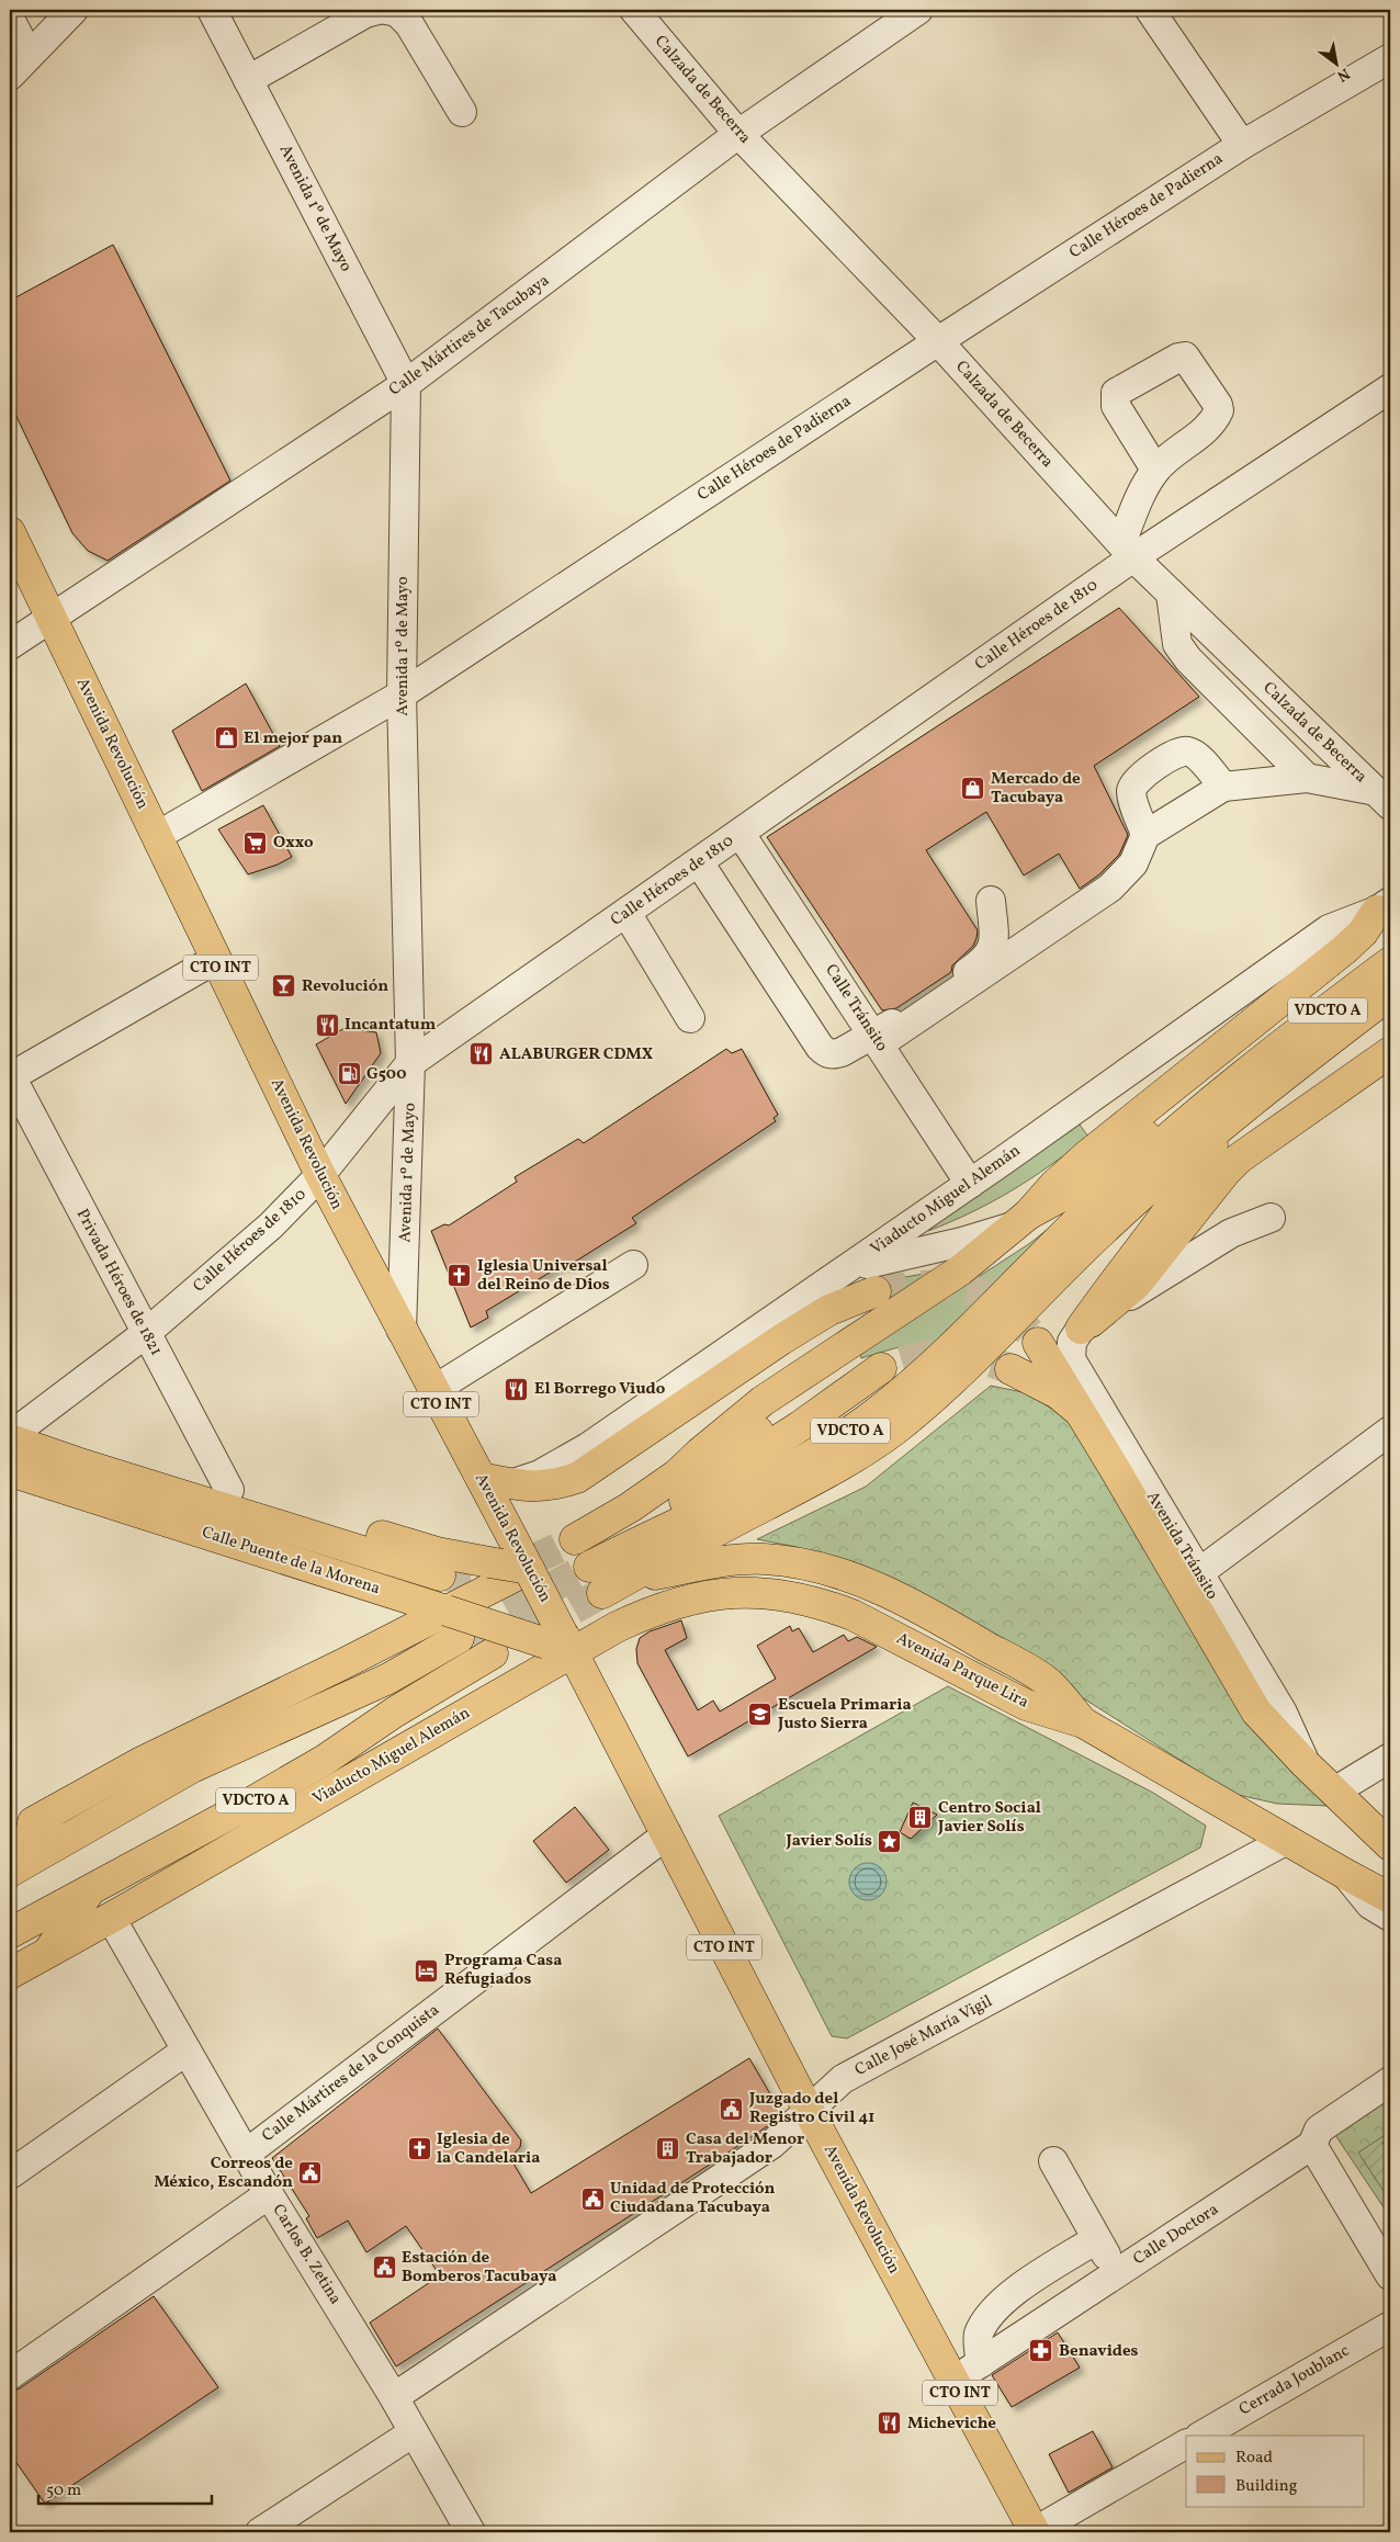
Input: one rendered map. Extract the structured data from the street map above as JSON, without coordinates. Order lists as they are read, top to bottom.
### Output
{
  "streets": {
    "main road": [
      "Avenida Revolución",
      "CTO INT",
      "VDCTO A",
      "Viaducto Miguel Alemán",
      "Calle Puente de la Morena",
      "Avenida Parque Lira"
    ],
    "street": [
      "Calzada de Becerra",
      "Calle Héroes de Padierna",
      "Avenida 1º de Mayo",
      "Calle Mártires de Tacubaya",
      "Calle Héroes de 1810",
      "Calle Tránsito",
      "Privada Héroes de 1821",
      "Avenida Tránsito",
      "Calle José María Vigil",
      "Calle Mártires de la Conquista",
      "Calle Doctora",
      "Carlos B. Zetina",
      "Cerrada Joublanc"
    ]
  },
  "crossings": [
    ["Calzada de Becerra", "Calle Héroes de Padierna"],
    ["Calzada de Becerra", "Calle Mártires de Tacubaya"],
    ["Calzada de Becerra", "Calle Héroes de 1810"],
    ["Calle Héroes de Padierna", "Avenida 1º de Mayo"],
    ["Calle Héroes de Padierna", "Avenida Revolución"],
    ["Avenida 1º de Mayo", "Calle Mártires de Tacubaya"],
    ["Avenida 1º de Mayo", "Calle Héroes de 1810"],
    ["Avenida 1º de Mayo", "Avenida Revolución"],
    ["Calle Mártires de Tacubaya", "Avenida Revolución"],
    ["Calle Héroes de 1810", "Avenida Revolución"],
    ["Calle Héroes de 1810", "Calle Tránsito"],
    ["Calle Héroes de 1810", "Privada Héroes de 1821"],
    ["Calle Héroes de 1810", "Calle Puente de la Morena"],
    ["Avenida Revolución", "Viaducto Miguel Alemán"],
    ["Avenida Revolución", "Calle Puente de la Morena"],
    ["Avenida Revolución", "Avenida Parque Lira"],
    ["Avenida Revolución", "Calle José María Vigil"],
    ["Avenida Revolución", "Calle Mártires de la Conquista"],
    ["Avenida Revolución", "Calle Doctora"],
    ["Calle Tránsito", "Viaducto Miguel Alemán"],
    ["VDCTO A", "Viaducto Miguel Alemán"],
    ["Viaducto Miguel Alemán", "Calle Puente de la Morena"],
    ["Viaducto Miguel Alemán", "Avenida Parque Lira"],
    ["Viaducto Miguel Alemán", "Carlos B. Zetina"],
    ["Privada Héroes de 1821", "Calle Puente de la Morena"],
    ["Calle Puente de la Morena", "Avenida Parque Lira"],
    ["Avenida Parque Lira", "Calle José María Vigil"],
    ["Calle José María Vigil", "Carlos B. Zetina"],
    ["Calle Mártires de la Conquista", "Carlos B. Zetina"]
  ],
  "places": {
    "shop": ["El mejor pan", "Mercado de Tacubaya"],
    "supermarket": ["Oxxo"],
    "bar": ["Revolución"],
    "restaurant": [
      "Incantatum",
      "ALABURGER CDMX",
      "El Borrego Viudo",
      "Micheviche"
    ],
    "fuel station": ["G500"],
    "church": ["Iglesia Universal del Reino de Dios", "Iglesia de la Candelaria"],
    "school or university": ["Escuela Primaria Justo Sierra"],
    "building": ["Centro Social Javier Solís", "Casa del Menor Trabajador"],
    "place": ["Javier Solís"],
    "hotel": ["Programa Casa Refugiados"],
    "public building": [
      "Juzgado del Registro Civil 41",
      "Correos de México, Escandón",
      "Unidad de Protección Ciudadana Tacubaya",
      "Estación de Bomberos Tacubaya"
    ],
    "pharmacy": ["Benavides"]
  },
  "legend": ["Road", "Building"],
  "scale_bar": "50 m",
  "north": "bottom right"
}
